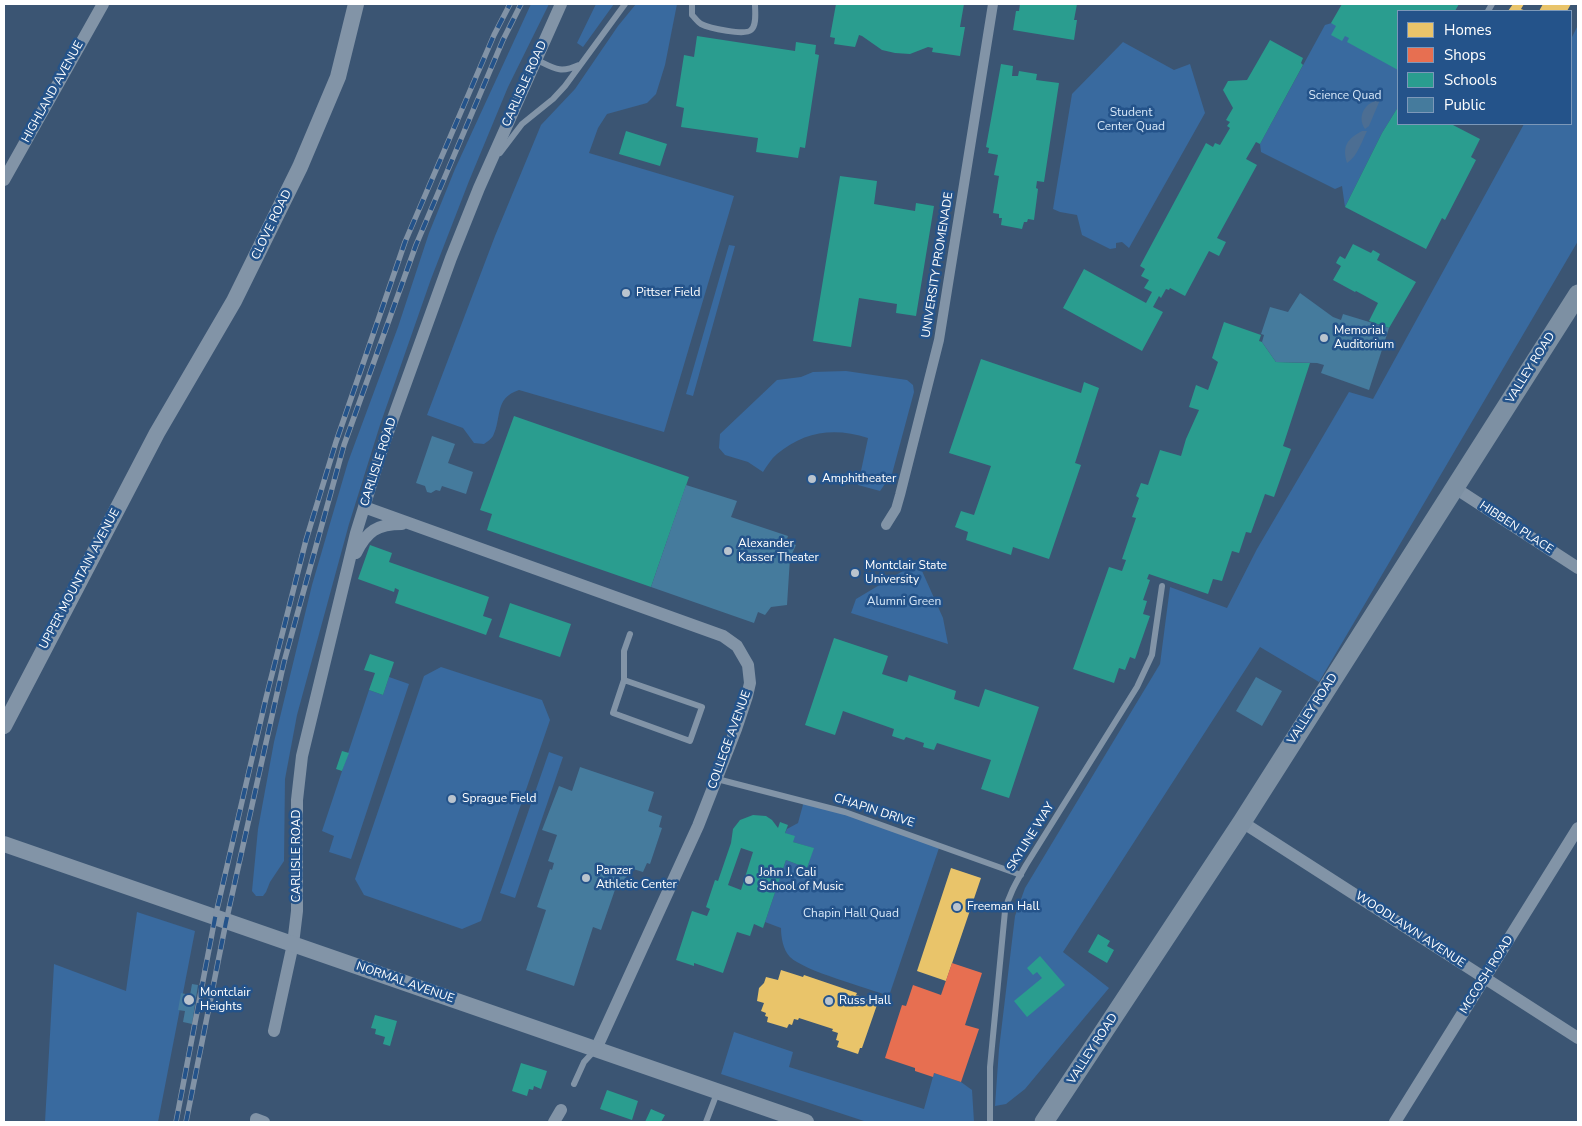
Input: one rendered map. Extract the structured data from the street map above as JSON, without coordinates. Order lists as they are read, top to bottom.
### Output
{
  "streets": {
    "main road": ["VALLEY ROAD"],
    "street": [
      "CARLISLE ROAD",
      "HIGHLAND AVENUE",
      "CLOVE ROAD",
      "UNIVERSITY PROMENADE",
      "HIBBEN PLACE",
      "UPPER MOUNTAIN AVENUE",
      "COLLEGE AVENUE",
      "WOODLAWN AVENUE",
      "MCCOSH ROAD",
      "NORMAL AVENUE"
    ],
    "lane": ["CHAPIN DRIVE", "SKYLINE WAY"]
  },
  "crossings": [
    ["CARLISLE ROAD", "COLLEGE AVENUE"],
    ["CARLISLE ROAD", "NORMAL AVENUE"],
    ["CLOVE ROAD", "UPPER MOUNTAIN AVENUE"],
    ["VALLEY ROAD", "HIBBEN PLACE"],
    ["VALLEY ROAD", "WOODLAWN AVENUE"],
    ["COLLEGE AVENUE", "CHAPIN DRIVE"],
    ["COLLEGE AVENUE", "NORMAL AVENUE"],
    ["CHAPIN DRIVE", "SKYLINE WAY"],
    ["WOODLAWN AVENUE", "MCCOSH ROAD"]
  ],
  "parks": [
    "Science Quad",
    "Student Center Quad",
    "Alumni Green",
    "Chapin Hall Quad"
  ],
  "places": [
    "Pittser Field",
    "Memorial Auditorium",
    "Amphitheater",
    "Alexander Kasser Theater",
    "Montclair State University",
    "Sprague Field",
    "Panzer Athletic Center",
    "John J. Cali School of Music",
    "Freeman Hall",
    "Montclair Heights",
    "Russ Hall"
  ],
  "legend": [
    "Homes",
    "Shops",
    "Schools",
    "Public"
  ]
}
